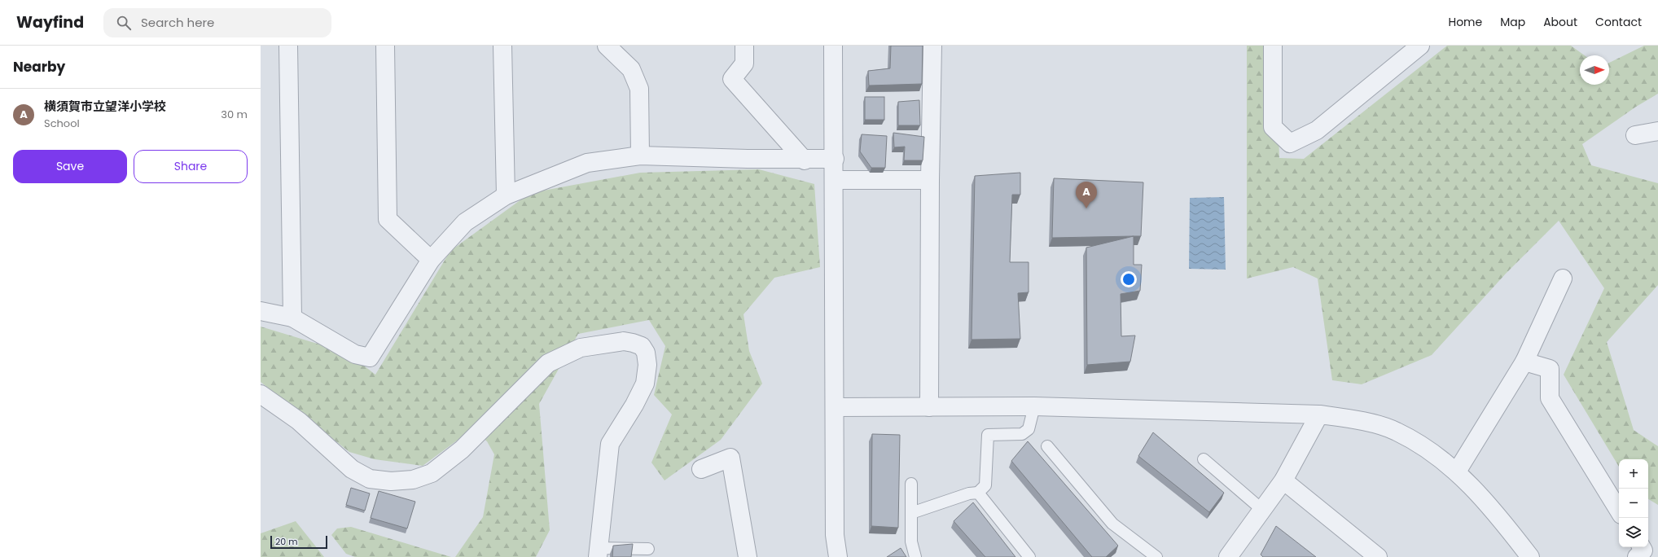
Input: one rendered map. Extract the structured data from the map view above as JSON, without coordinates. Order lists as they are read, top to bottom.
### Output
{
  "scale_bar": "20 m",
  "north": "right",
  "page": {
    "header": "Wayfind",
    "search": "Search here",
    "nav": [
      "Home",
      "Map",
      "About",
      "Contact"
    ],
    "heading": "Nearby",
    "list": [
      {
        "mark": "A",
        "name": "横須賀市立望洋小学校",
        "note": "School",
        "value": "30 m"
      }
    ],
    "buttons": ["Save", "Share"],
    "pins": "A",
    "map_buttons": ["+", "−"],
    "scale": "20 m"
  }
}
